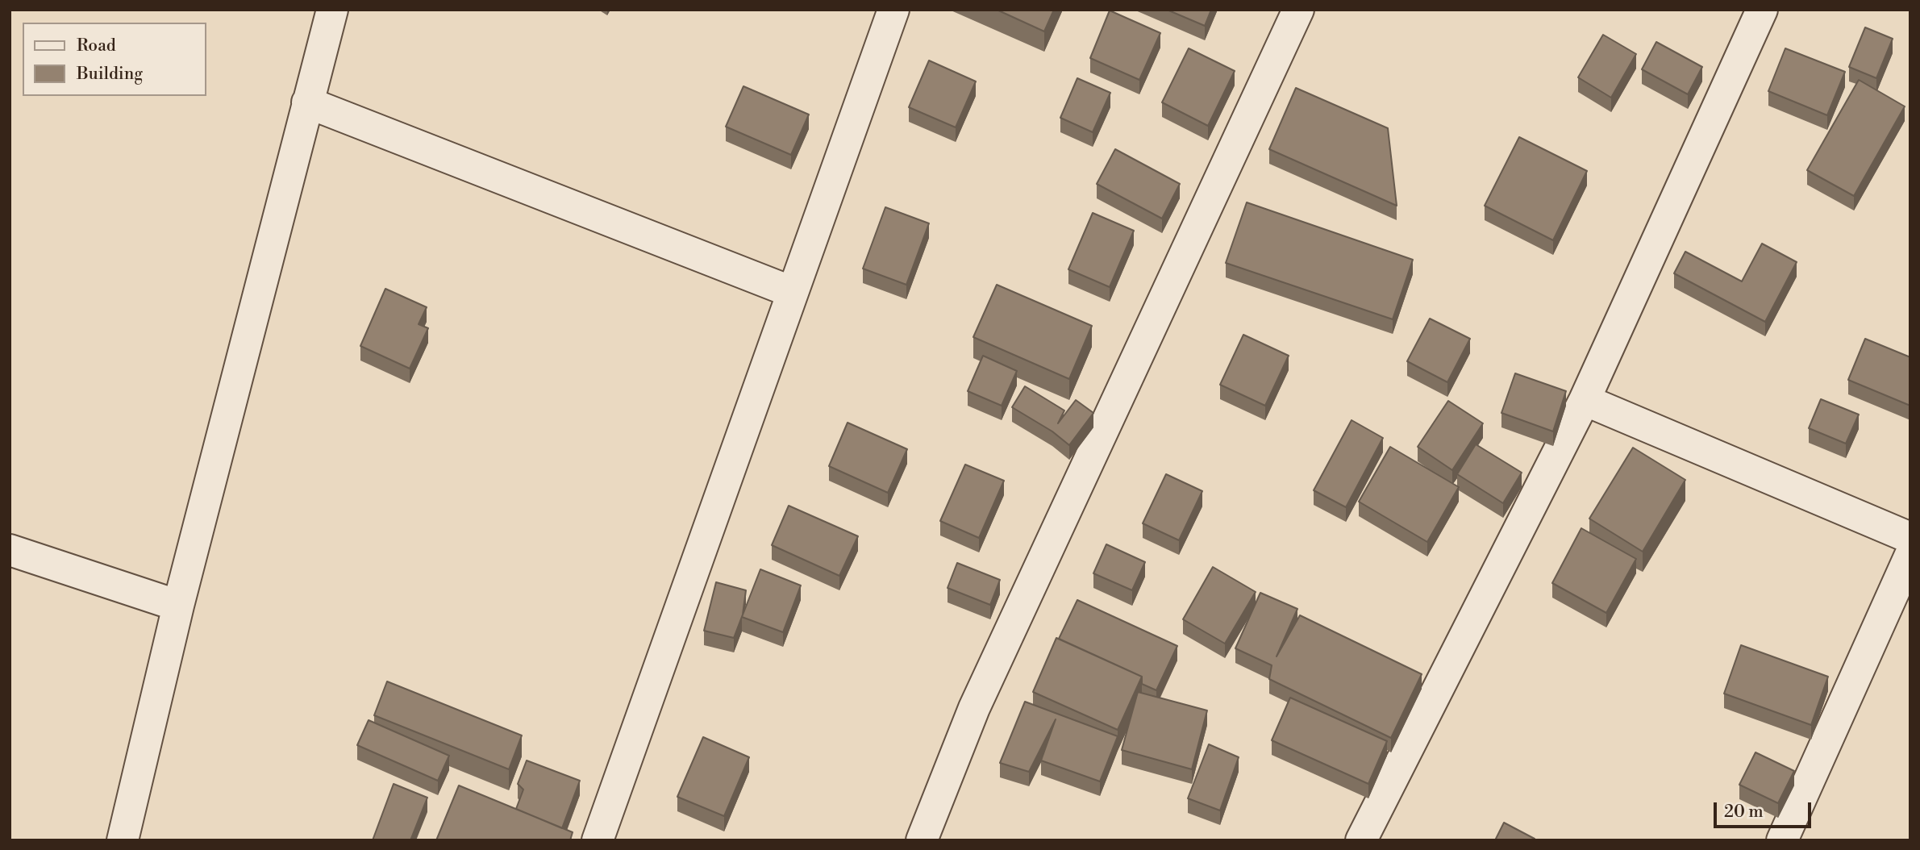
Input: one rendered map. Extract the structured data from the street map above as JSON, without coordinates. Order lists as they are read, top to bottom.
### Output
{
  "legend": ["Road", "Building"],
  "scale_bar": "20 m"
}
